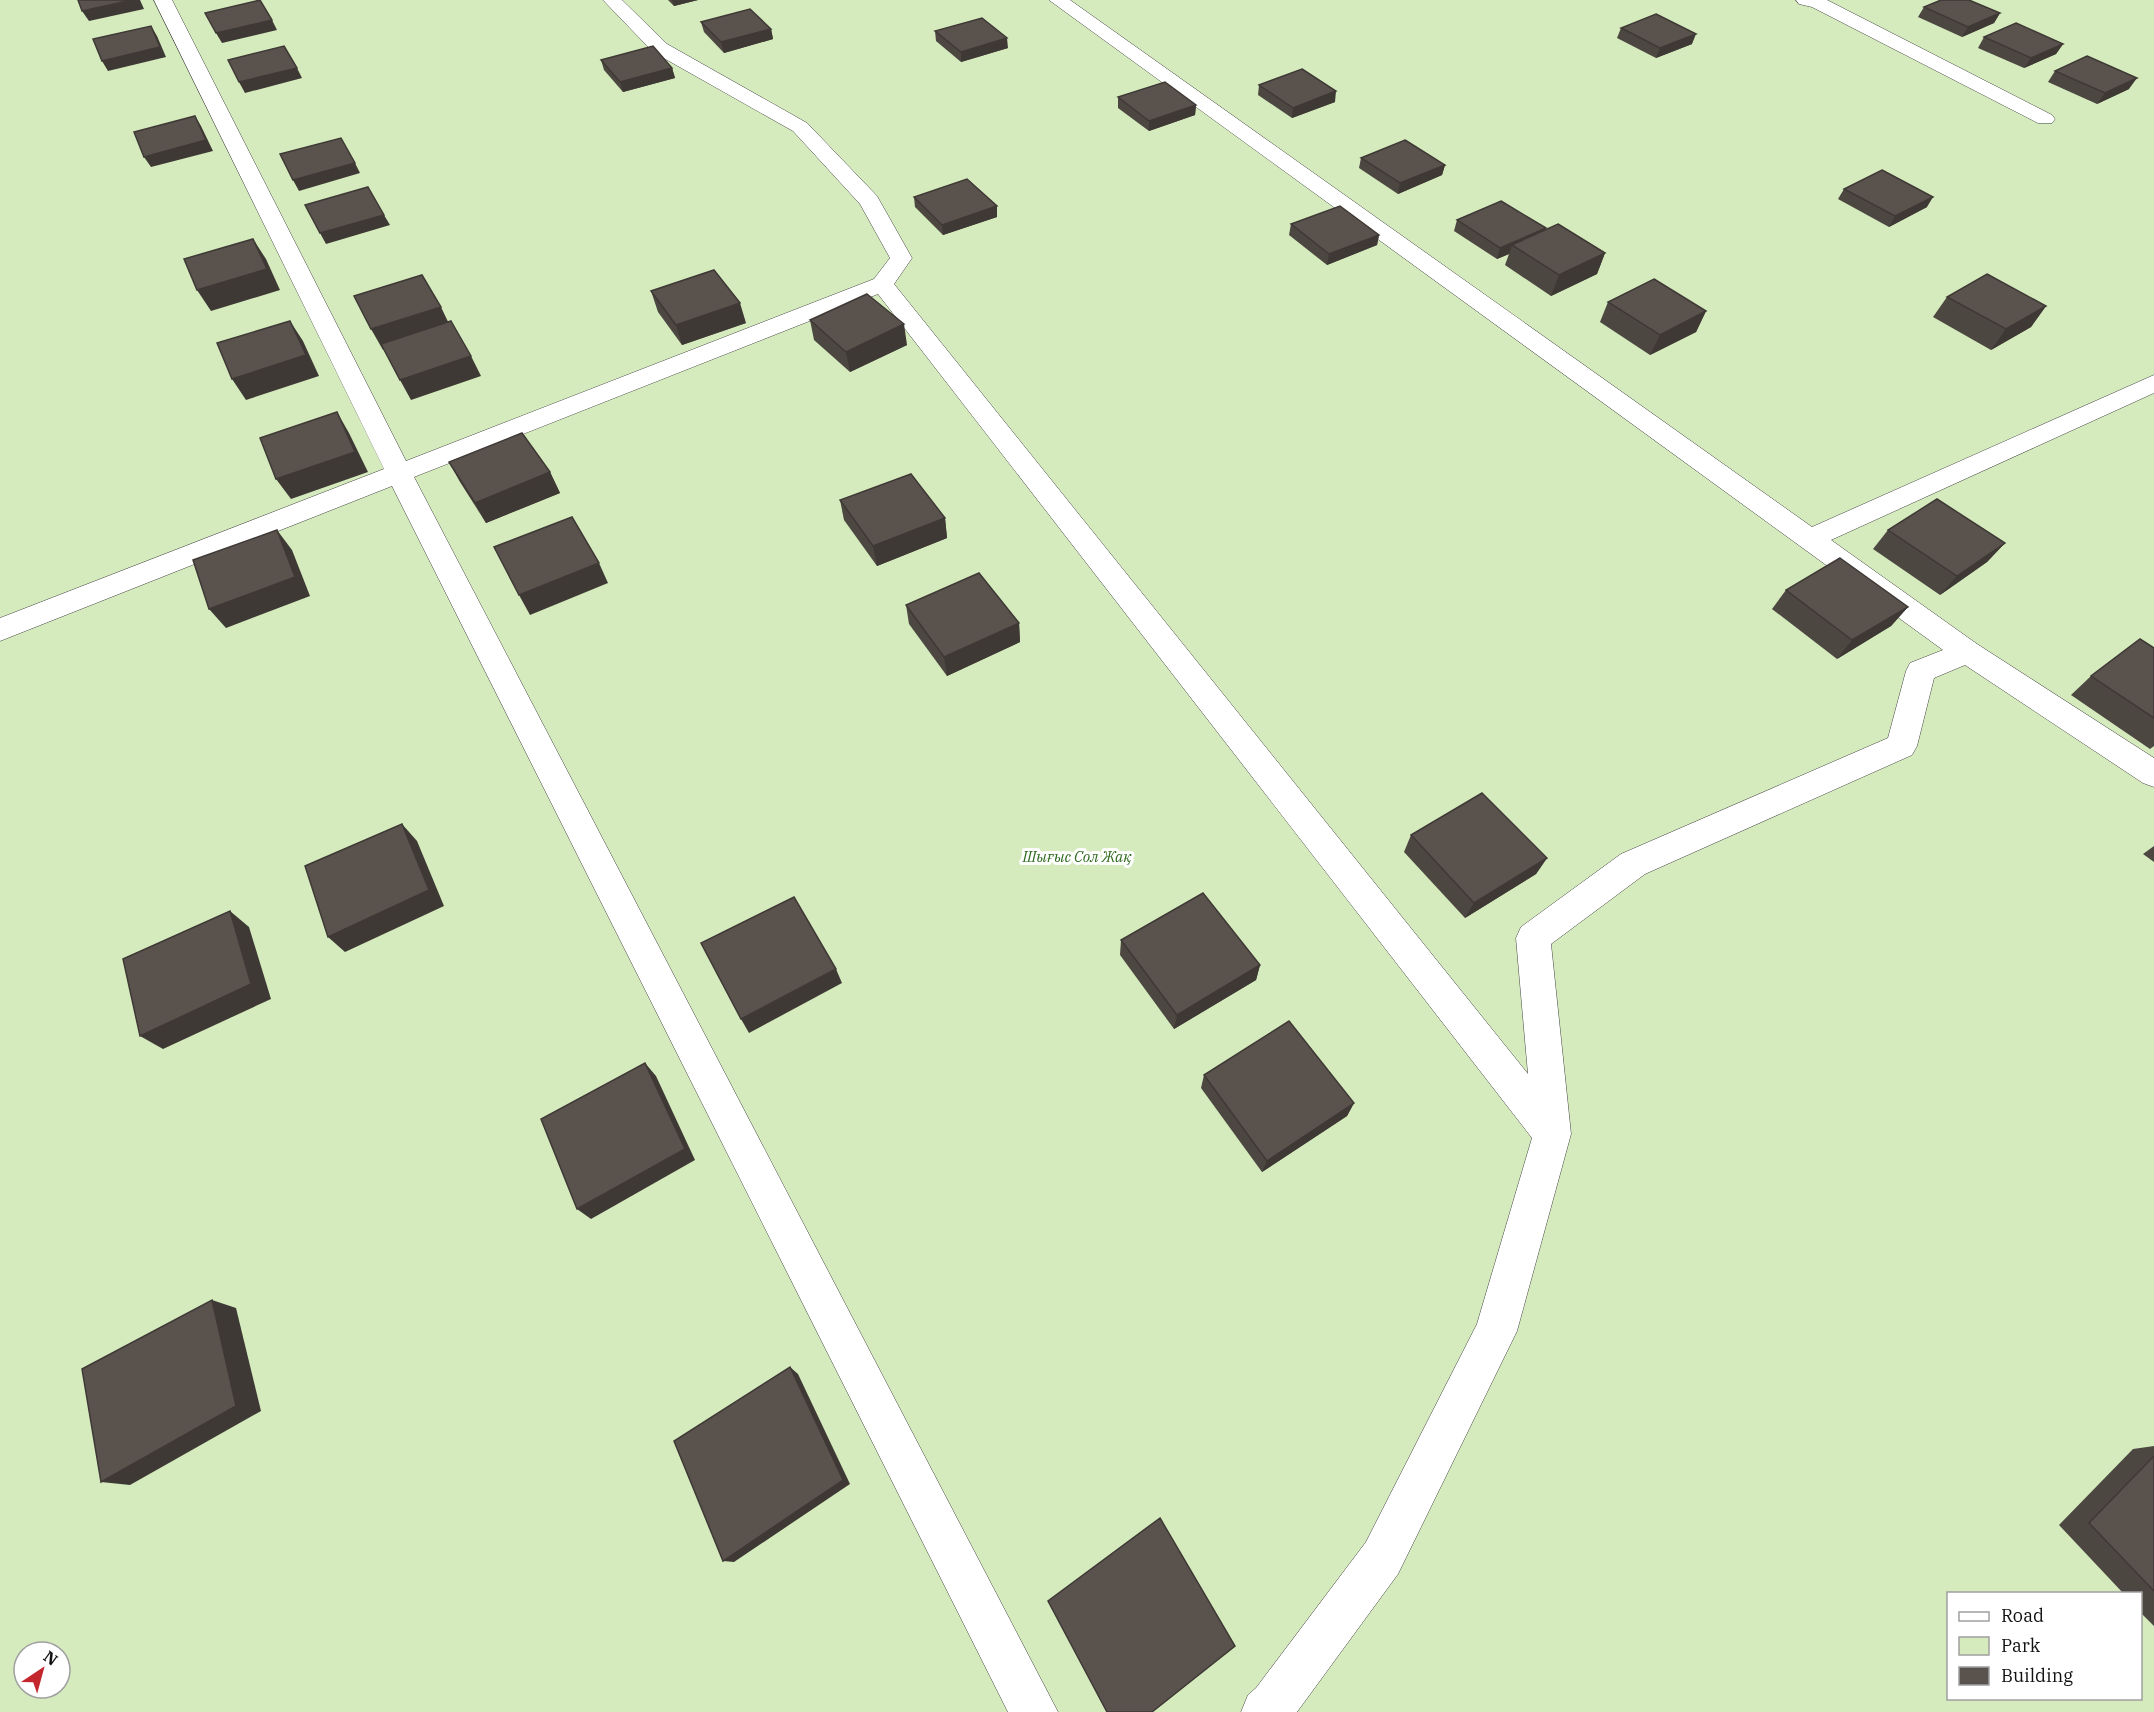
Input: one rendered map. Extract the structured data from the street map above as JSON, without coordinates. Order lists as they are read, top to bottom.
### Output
{
  "parks": ["Шығыс Сол Жақ"],
  "legend": ["Road", "Park", "Building"],
  "north": "top right"
}
